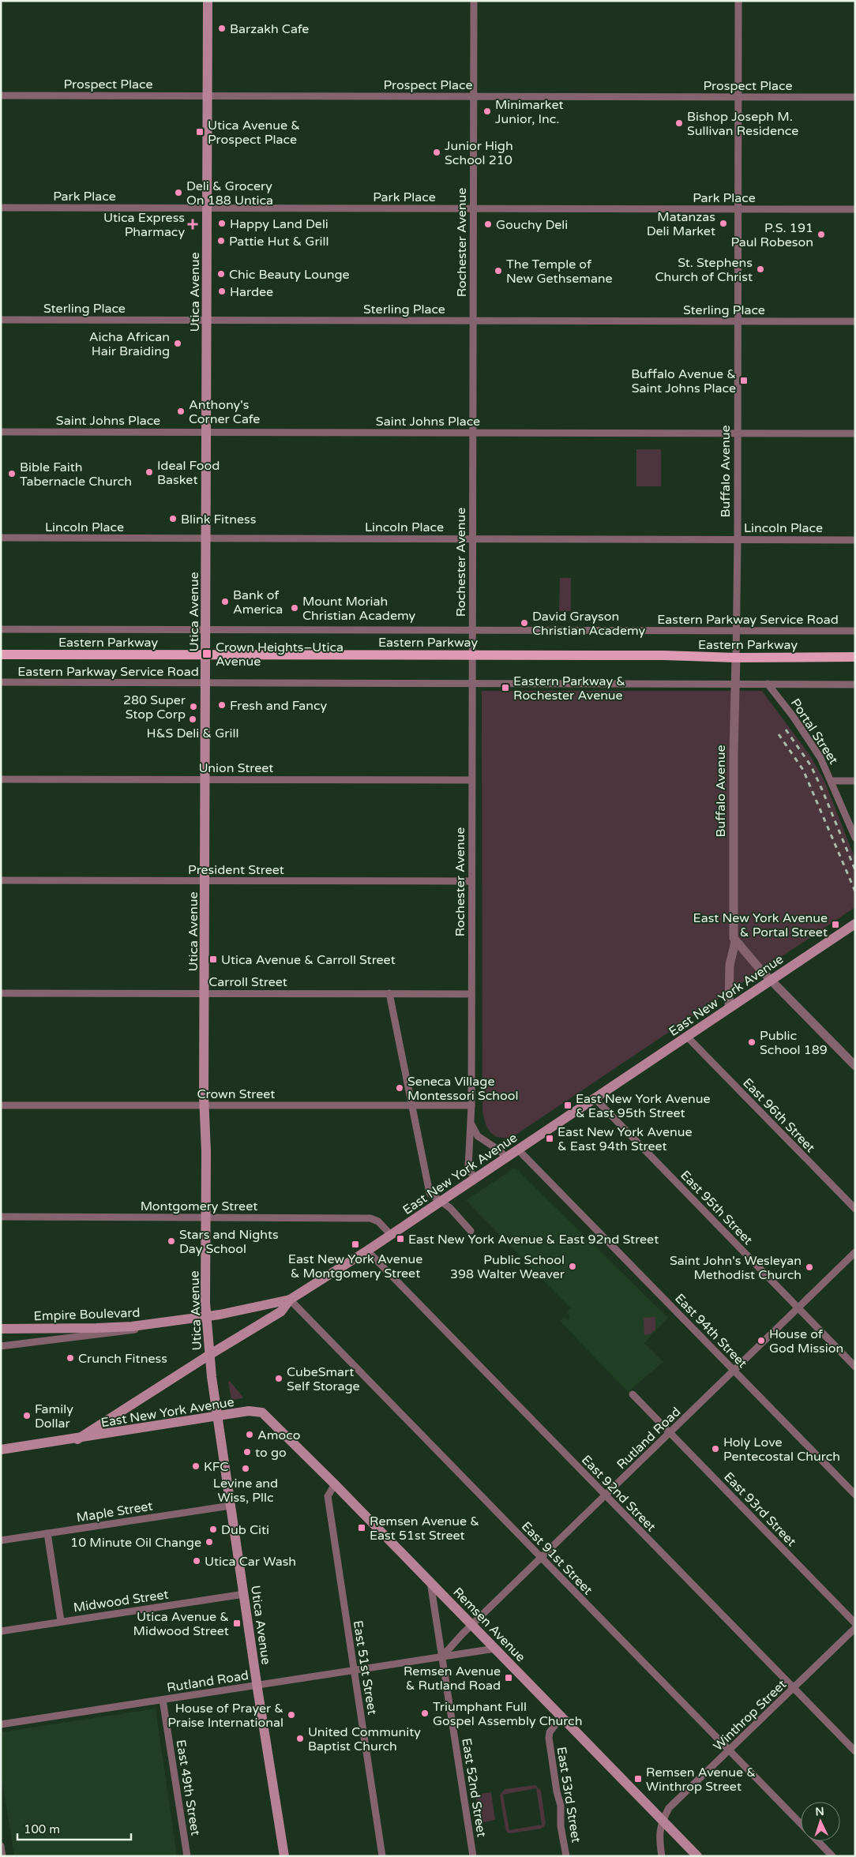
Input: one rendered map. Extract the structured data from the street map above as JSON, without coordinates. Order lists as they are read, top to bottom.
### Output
{
  "streets": {
    "main road": [
      "Utica Avenue",
      "Eastern Parkway",
      "East New York Avenue",
      "Empire Boulevard",
      "Remsen Avenue"
    ],
    "street": [
      "Prospect Place",
      "Park Place",
      "Rochester Avenue",
      "Sterling Place",
      "Saint Johns Place",
      "Buffalo Avenue",
      "Lincoln Place",
      "Eastern Parkway Service Road",
      "Portal Street",
      "Union Street",
      "President Street",
      "Carroll Street",
      "Crown Street",
      "East 96th Street",
      "Montgomery Street",
      "East 95th Street",
      "East 94th Street",
      "Rutland Road",
      "East 92nd Street",
      "East 93rd Street",
      "Maple Street",
      "East 91st Street",
      "Midwood Street",
      "East 51st Street",
      "Winthrop Street",
      "East 49th Street",
      "East 52nd Street",
      "East 53rd Street"
    ]
  },
  "crossings": [
    ["Prospect Place", "Rochester Avenue"],
    ["Prospect Place", "Utica Avenue"],
    ["Prospect Place", "Buffalo Avenue"],
    ["Park Place", "Rochester Avenue"],
    ["Park Place", "Utica Avenue"],
    ["Park Place", "Buffalo Avenue"],
    ["Rochester Avenue", "Sterling Place"],
    ["Rochester Avenue", "Saint Johns Place"],
    ["Rochester Avenue", "Lincoln Place"],
    ["Rochester Avenue", "Eastern Parkway Service Road"],
    ["Rochester Avenue", "Eastern Parkway"],
    ["Rochester Avenue", "Union Street"],
    ["Rochester Avenue", "President Street"],
    ["Rochester Avenue", "Carroll Street"],
    ["Rochester Avenue", "East New York Avenue"],
    ["Rochester Avenue", "Crown Street"],
    ["Utica Avenue", "Sterling Place"],
    ["Utica Avenue", "Saint Johns Place"],
    ["Utica Avenue", "Lincoln Place"],
    ["Utica Avenue", "Eastern Parkway Service Road"],
    ["Utica Avenue", "Eastern Parkway"],
    ["Utica Avenue", "Union Street"],
    ["Utica Avenue", "President Street"],
    ["Utica Avenue", "Carroll Street"],
    ["Utica Avenue", "East New York Avenue"],
    ["Utica Avenue", "Crown Street"],
    ["Utica Avenue", "Montgomery Street"],
    ["Utica Avenue", "Empire Boulevard"],
    ["Utica Avenue", "Rutland Road"],
    ["Utica Avenue", "Maple Street"],
    ["Utica Avenue", "Midwood Street"],
    ["Sterling Place", "Buffalo Avenue"],
    ["Saint Johns Place", "Buffalo Avenue"],
    ["Buffalo Avenue", "Lincoln Place"],
    ["Buffalo Avenue", "Eastern Parkway Service Road"],
    ["Buffalo Avenue", "Eastern Parkway"],
    ["Buffalo Avenue", "East New York Avenue"],
    ["Eastern Parkway Service Road", "Portal Street"],
    ["East New York Avenue", "East 96th Street"],
    ["East New York Avenue", "Montgomery Street"],
    ["East New York Avenue", "East 95th Street"],
    ["East New York Avenue", "Empire Boulevard"],
    ["East New York Avenue", "East 94th Street"],
    ["East New York Avenue", "East 92nd Street"],
    ["East New York Avenue", "East 91st Street"],
    ["East New York Avenue", "Remsen Avenue"],
    ["East 95th Street", "Rutland Road"],
    ["Empire Boulevard", "East 91st Street"],
    ["East 94th Street", "Rutland Road"],
    ["Rutland Road", "East 92nd Street"],
    ["Rutland Road", "East 93rd Street"],
    ["Rutland Road", "East 91st Street"],
    ["Rutland Road", "Remsen Avenue"],
    ["Rutland Road", "East 51st Street"],
    ["Rutland Road", "East 49th Street"],
    ["Rutland Road", "East 52nd Street"],
    ["East 92nd Street", "Winthrop Street"],
    ["East 91st Street", "Winthrop Street"],
    ["Remsen Avenue", "East 51st Street"],
    ["Remsen Avenue", "Winthrop Street"],
    ["Remsen Avenue", "East 52nd Street"],
    ["Remsen Avenue", "East 53rd Street"]
  ],
  "places": {
    "other": [
      "Barzakh Cafe",
      "Minimarket Junior, Inc.",
      "Bishop Joseph M. Sullivan Residence",
      "Junior High School 210",
      "Deli & Grocery On 188 Untica",
      "Happy Land Deli",
      "Matanzas Deli Market",
      "Gouchy Deli",
      "P.S. 191 Paul Robeson",
      "Pattie Hut & Grill",
      "St. Stephens Church of Christ",
      "The Temple of New Gethsemane",
      "Chic Beauty Lounge",
      "Hardee",
      "Aicha African Hair Braiding",
      "Anthony's Corner Cafe",
      "Ideal Food Basket",
      "Bible Faith Tabernacle Church",
      "Blink Fitness",
      "Bank of America",
      "Mount Moriah Christian Academy",
      "David Grayson Christian Academy",
      "Fresh and Fancy",
      "280 Super Stop Corp",
      "H&S Deli & Grill",
      "Public School 189",
      "Seneca Village Montessori School",
      "Stars and Nights Day School",
      "Public School 398 Walter Weaver",
      "Saint John's Wesleyan Methodist Church",
      "House of God Mission",
      "Crunch Fitness",
      "CubeSmart Self Storage",
      "Family Dollar",
      "Amoco",
      "Holy Love Pentecostal Church",
      "to go",
      "KFC",
      "Levine and Wiss, Pllc",
      "Dub Citi",
      "10 Minute Oil Change",
      "Utica Car Wash",
      "Triumphant Full Gospel Assembly Church",
      "House of Prayer & Praise International",
      "United Community Baptist Church"
    ],
    "transit": [
      "Utica Avenue & Prospect Place",
      "Buffalo Avenue & Saint Johns Place",
      "Crown Heights–Utica Avenue",
      "Eastern Parkway & Rochester Avenue",
      "East New York Avenue & Portal Street",
      "Utica Avenue & Carroll Street",
      "East New York Avenue & East 95th Street",
      "East New York Avenue & East 94th Street",
      "East New York Avenue & East 92nd Street",
      "East New York Avenue & Montgomery Street",
      "Remsen Avenue & East 51st Street",
      "Utica Avenue & Midwood Street",
      "Remsen Avenue & Rutland Road",
      "Remsen Avenue & Winthrop Street"
    ],
    "health": ["Utica Express Pharmacy"]
  },
  "scale_bar": "100 m",
  "north": "top"
}
